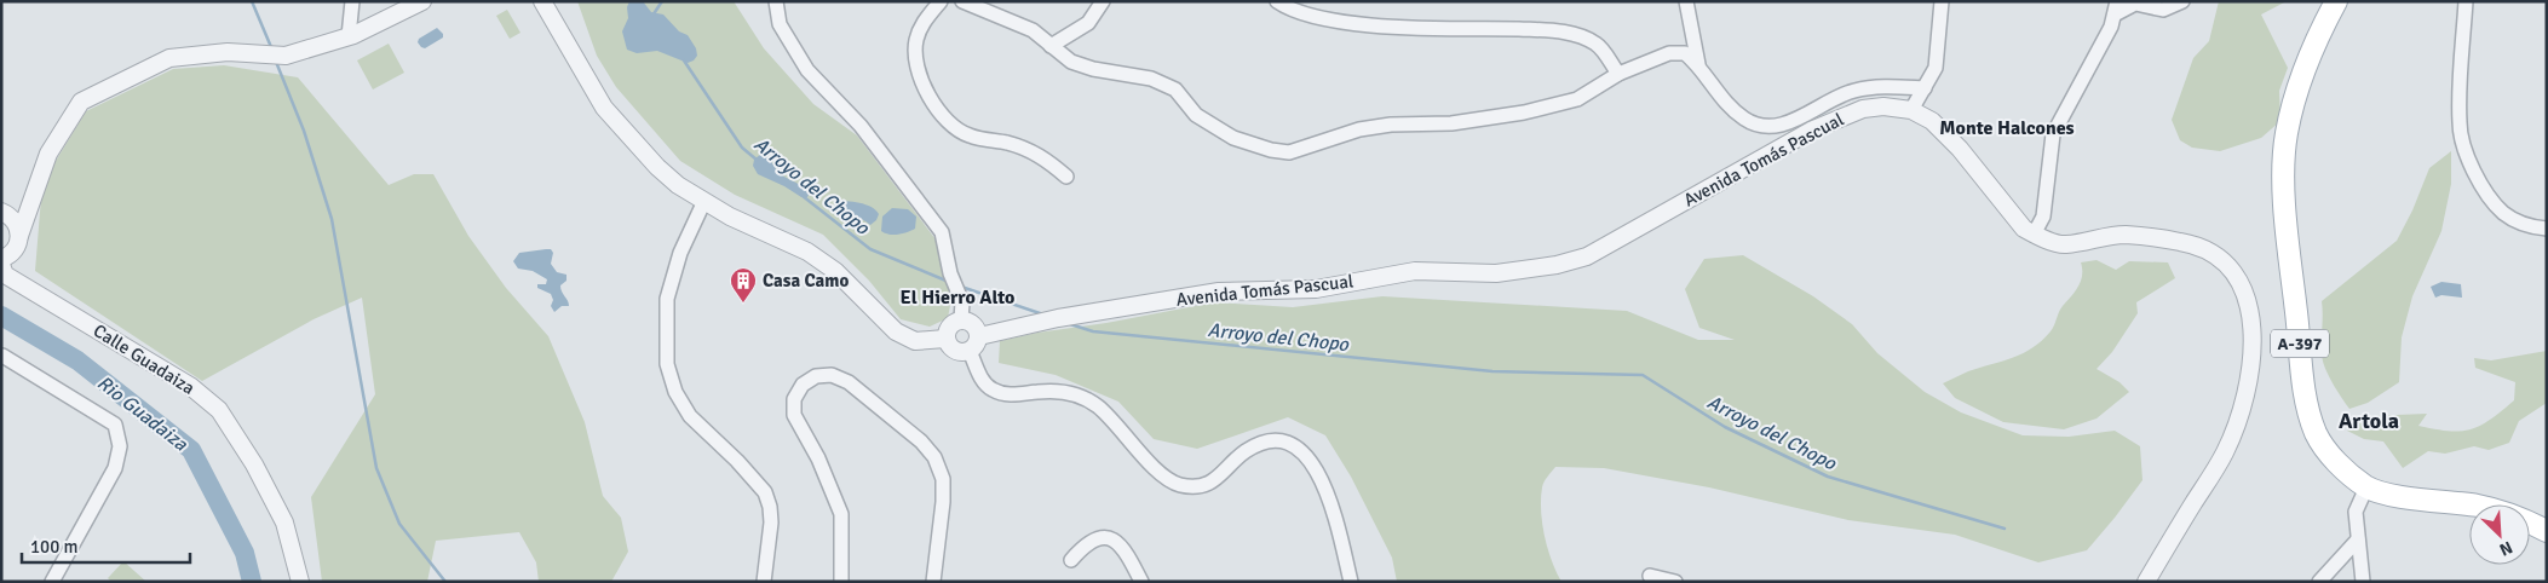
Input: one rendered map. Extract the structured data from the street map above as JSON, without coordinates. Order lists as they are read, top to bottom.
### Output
{
  "streets": {
    "main road": ["A-397"],
    "street": ["Avenida Tomás Pascual", "Calle Guadaiza"]
  },
  "districts": ["Monte Halcones", "El Hierro Alto", "Artola"],
  "water": ["Arroyo del Chopo", "Rio Guadaiza"],
  "places": {
    "building": ["Casa Camo"]
  },
  "scale_bar": "100 m",
  "north": "bottom right"
}
